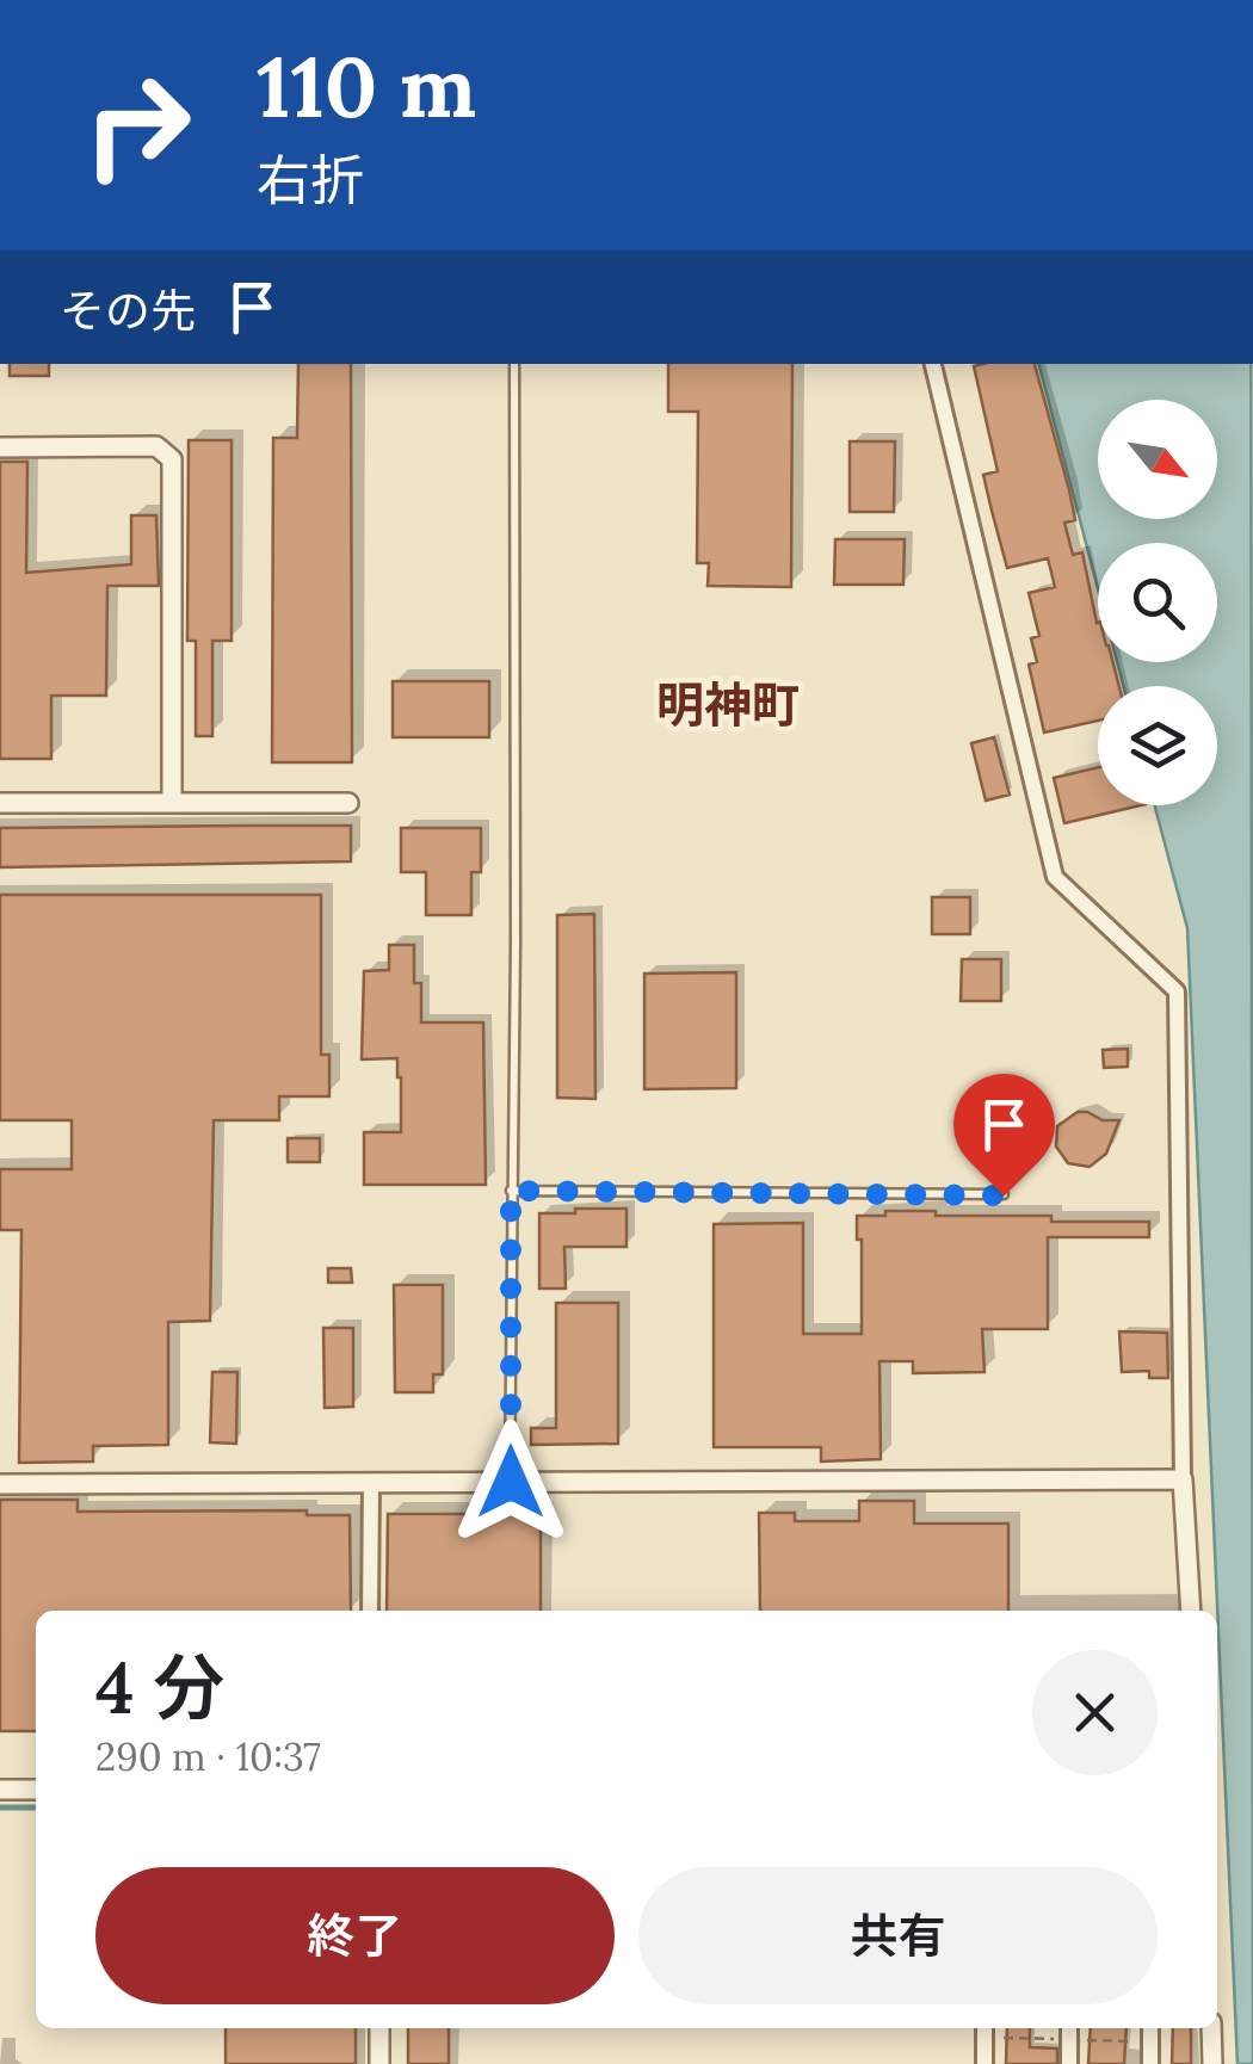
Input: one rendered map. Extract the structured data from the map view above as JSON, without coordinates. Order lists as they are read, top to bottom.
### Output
{
  "districts": ["明神町"],
  "north": "bottom right",
  "page": {
    "turn": ["110 m", "右折"],
    "then": "その先",
    "heading": ["4 分", "290 m · 10:37"],
    "buttons": ["終了", "共有"]
  }
}
